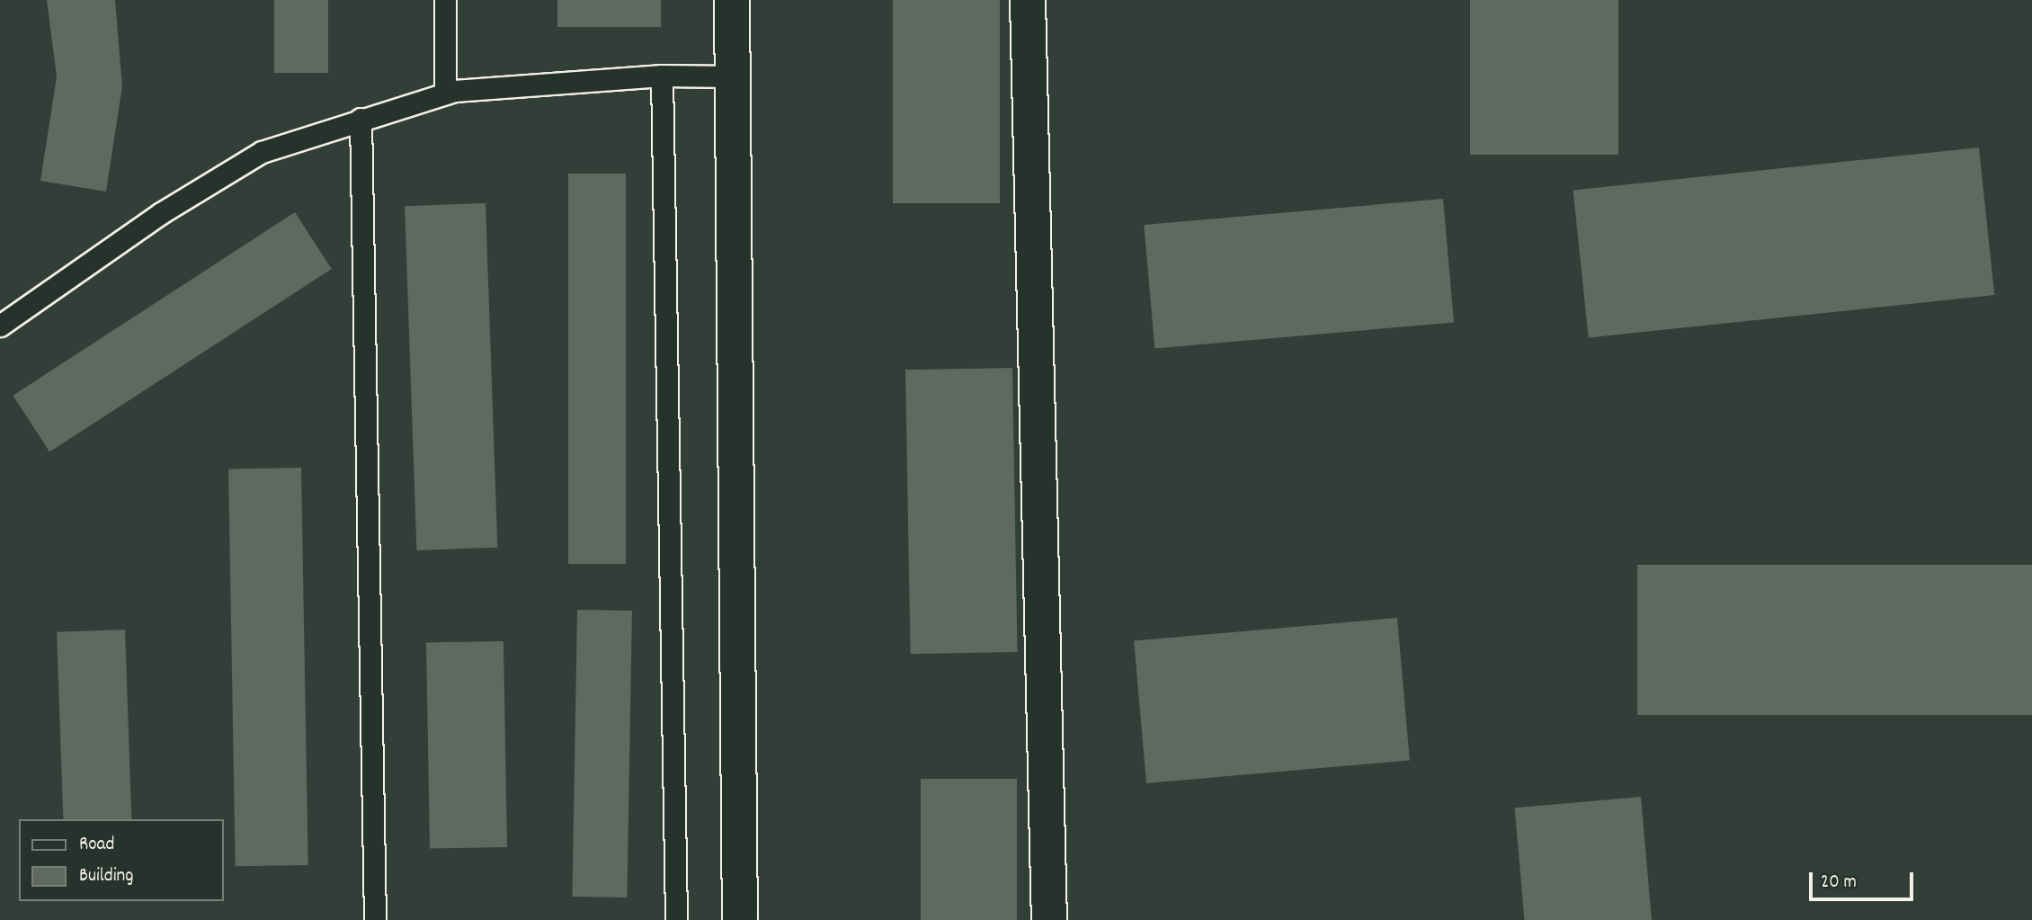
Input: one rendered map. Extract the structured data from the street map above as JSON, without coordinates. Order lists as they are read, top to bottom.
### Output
{
  "legend": ["Road", "Building"],
  "scale_bar": "20 m"
}
